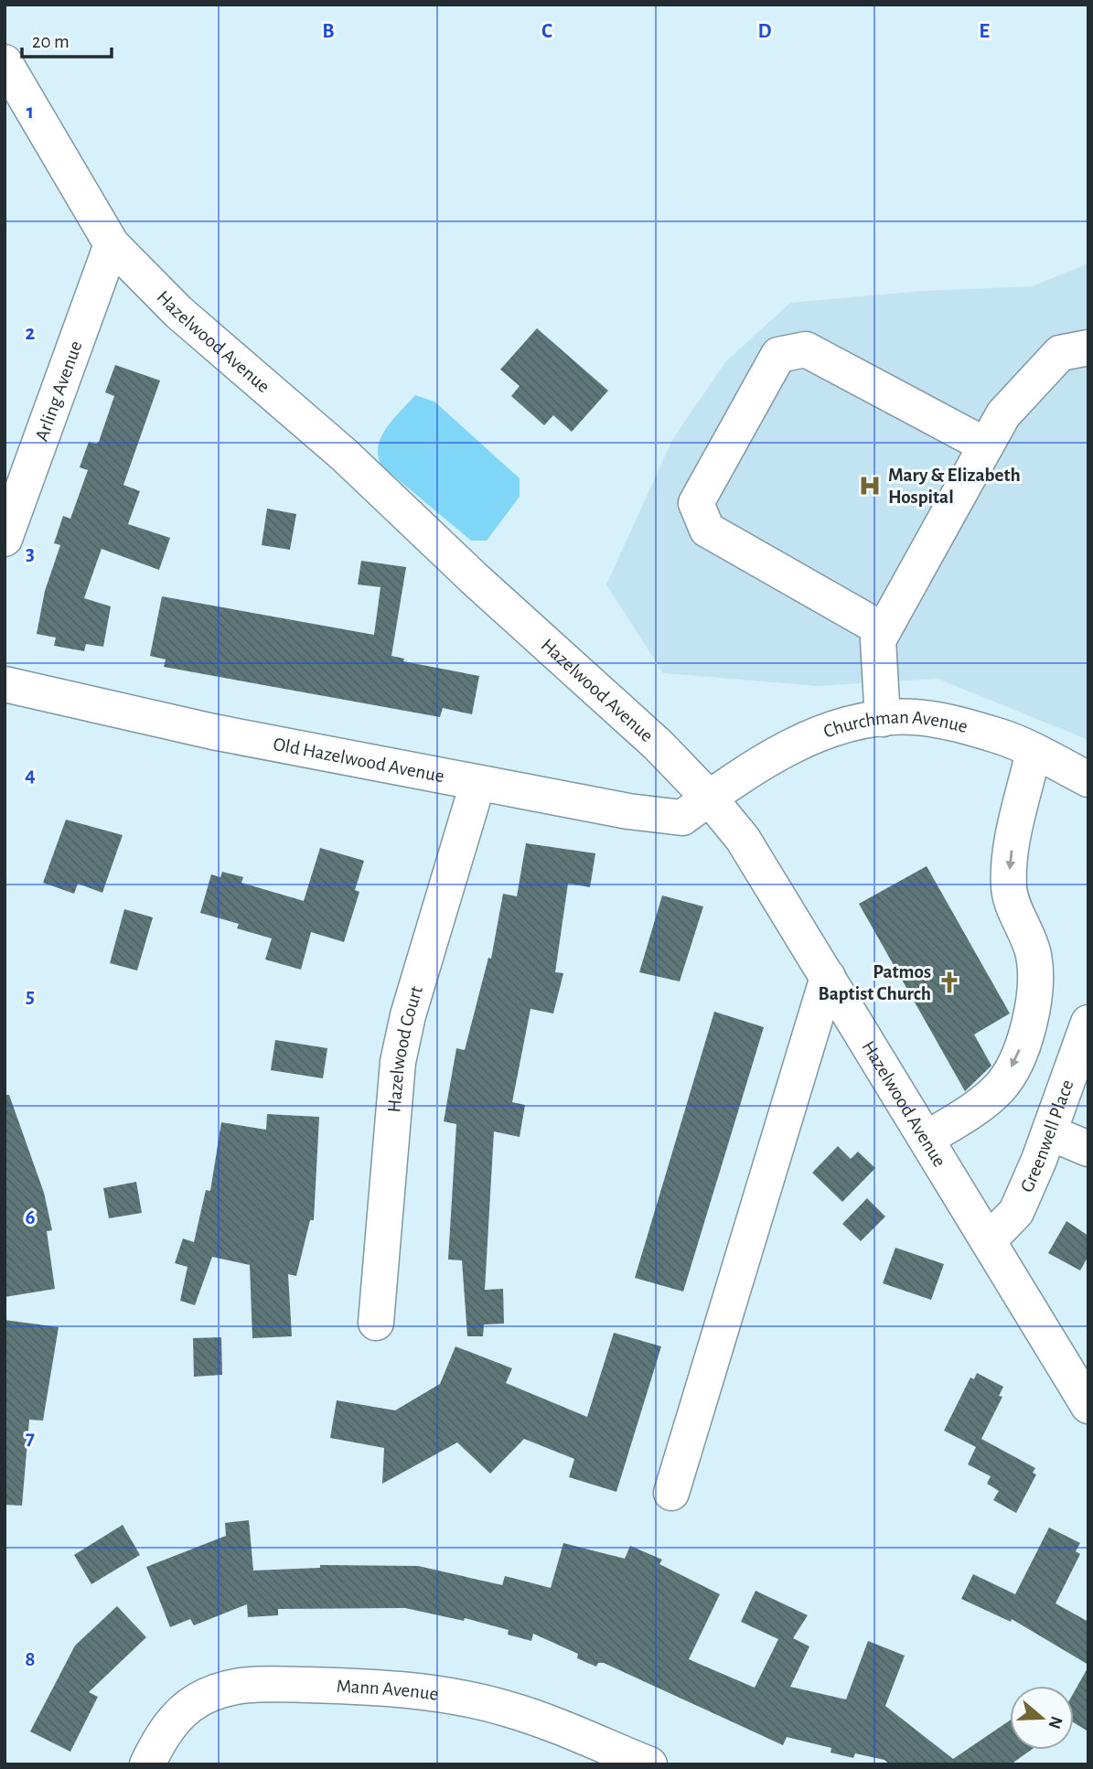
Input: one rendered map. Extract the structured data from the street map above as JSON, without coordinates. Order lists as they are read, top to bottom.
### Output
{
  "streets": {
    "street": [
      "Hazelwood Avenue",
      "Arling Avenue",
      "Churchman Avenue",
      "Old Hazelwood Avenue",
      "Hazelwood Court",
      "Greenwell Place",
      "Mann Avenue"
    ]
  },
  "crossings": [
    ["Hazelwood Avenue", "Arling Avenue"],
    ["Hazelwood Avenue", "Churchman Avenue"],
    ["Hazelwood Avenue", "Old Hazelwood Avenue"],
    ["Hazelwood Avenue", "Greenwell Place"],
    ["Churchman Avenue", "Old Hazelwood Avenue"],
    ["Old Hazelwood Avenue", "Hazelwood Court"]
  ],
  "places": {
    "hospital": ["Mary & Elizabeth Hospital"],
    "church": ["Patmos Baptist Church"]
  },
  "scale_bar": "20 m",
  "north": "right",
  "grid": {
    "columns": [
      "B",
      "C",
      "D",
      "E"
    ],
    "rows": [
      "1",
      "2",
      "3",
      "4",
      "5",
      "6",
      "7",
      "8"
    ]
  }
}
